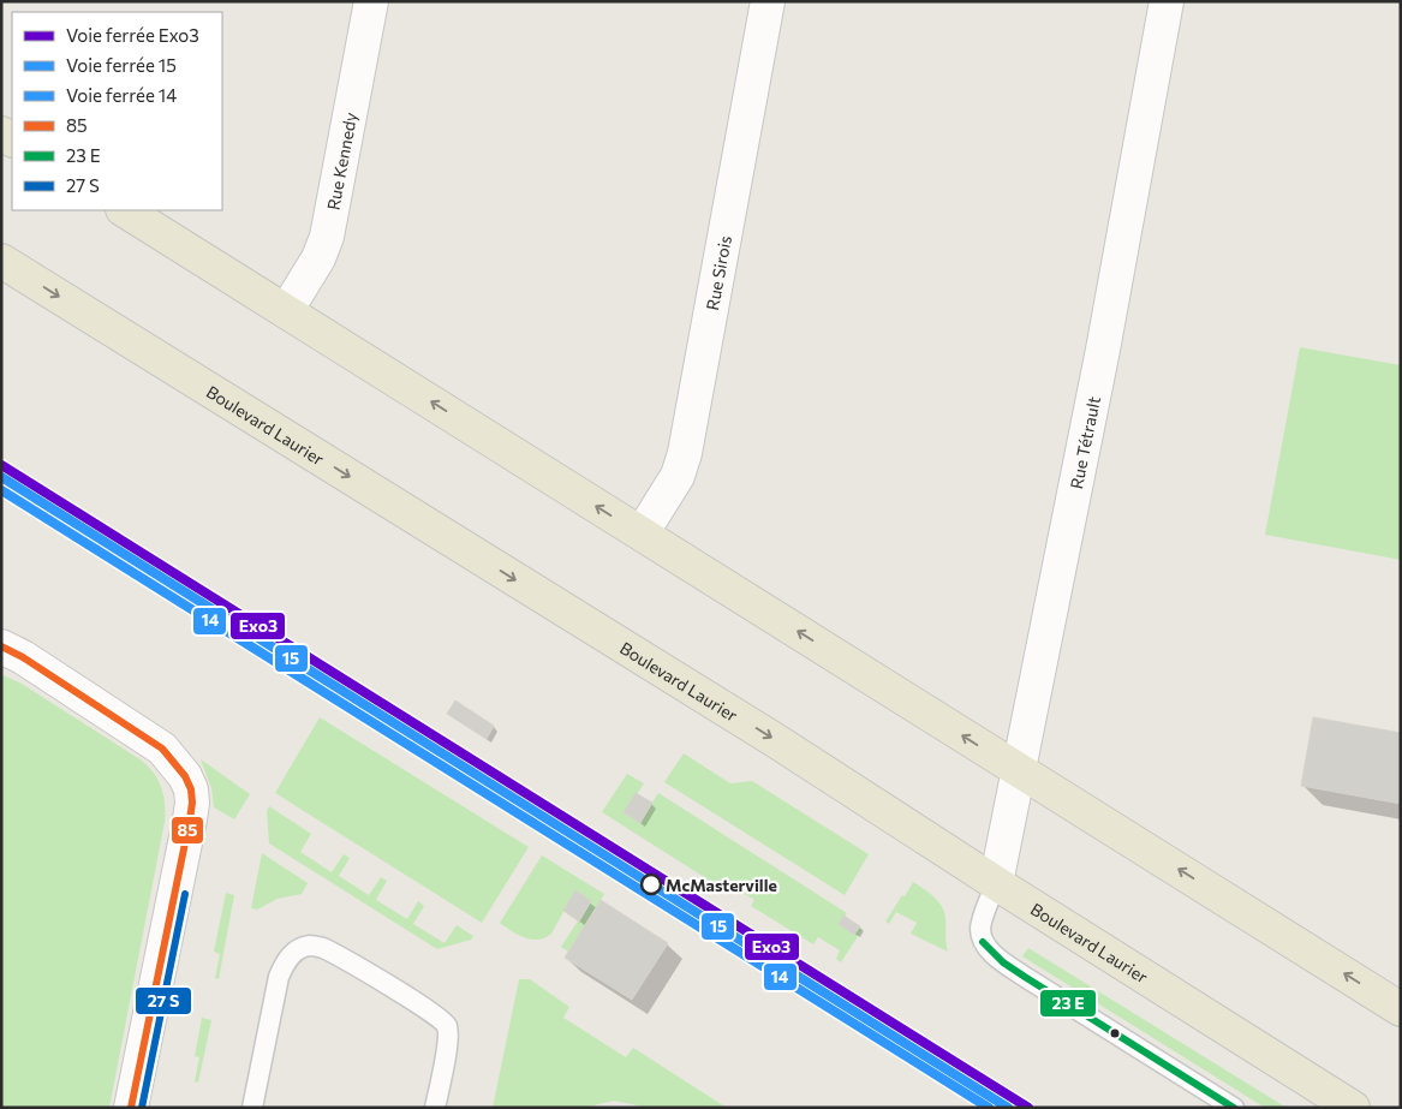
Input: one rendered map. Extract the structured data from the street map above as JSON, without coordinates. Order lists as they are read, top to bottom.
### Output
{
  "streets": {
    "main road": ["Boulevard Laurier"],
    "street": ["Rue Kennedy", "Rue Sirois", "Rue Tétrault"]
  },
  "crossings": [
    ["Boulevard Laurier", "Rue Tétrault"]
  ],
  "places": ["McMasterville"],
  "lines": [
    "rail line Exo3",
    "rail line 15",
    "rail line 14",
    "transit line 85"
  ],
  "legend": [
    "Voie ferrée Exo3",
    "Voie ferrée 15",
    "Voie ferrée 14",
    "85",
    "23 E",
    "27 S"
  ]
}
